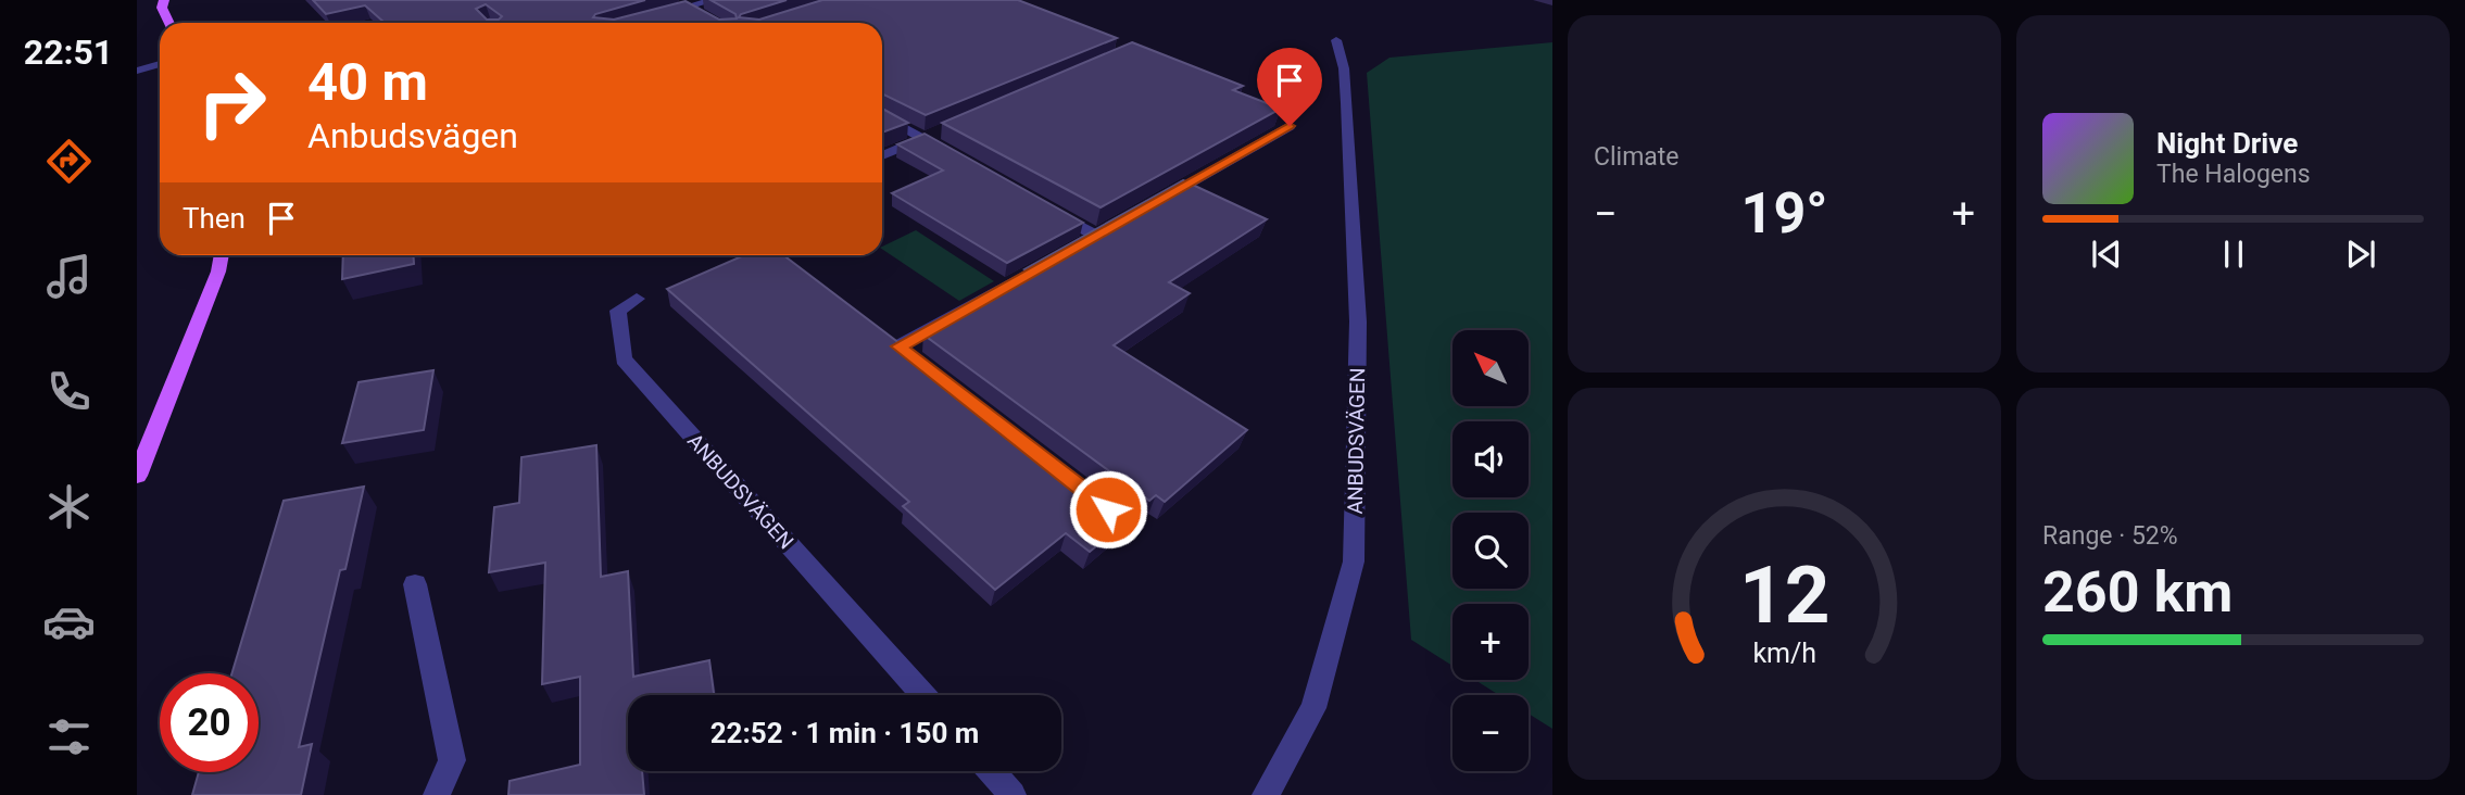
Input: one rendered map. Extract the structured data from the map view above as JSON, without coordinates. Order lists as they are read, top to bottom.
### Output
{
  "streets": {
    "street": ["ANBUDSVÄGEN"]
  },
  "north": "top left",
  "page": {
    "tabs": "22:51",
    "tile": [
      "Climate",
      ["Range · 52%", "260 km"]
    ],
    "turn": ["40 m", "Anbudsvägen"],
    "song": ["Night Drive", "The Halogens"],
    "then": "Then",
    "heat": ["−", "19°", "+"],
    "map_buttons": ["+", "−"],
    "limit": "20",
    "trip": "22:52 · 1 min · 150 m",
    "gauge": ["12", "km/h"]
  }
}
